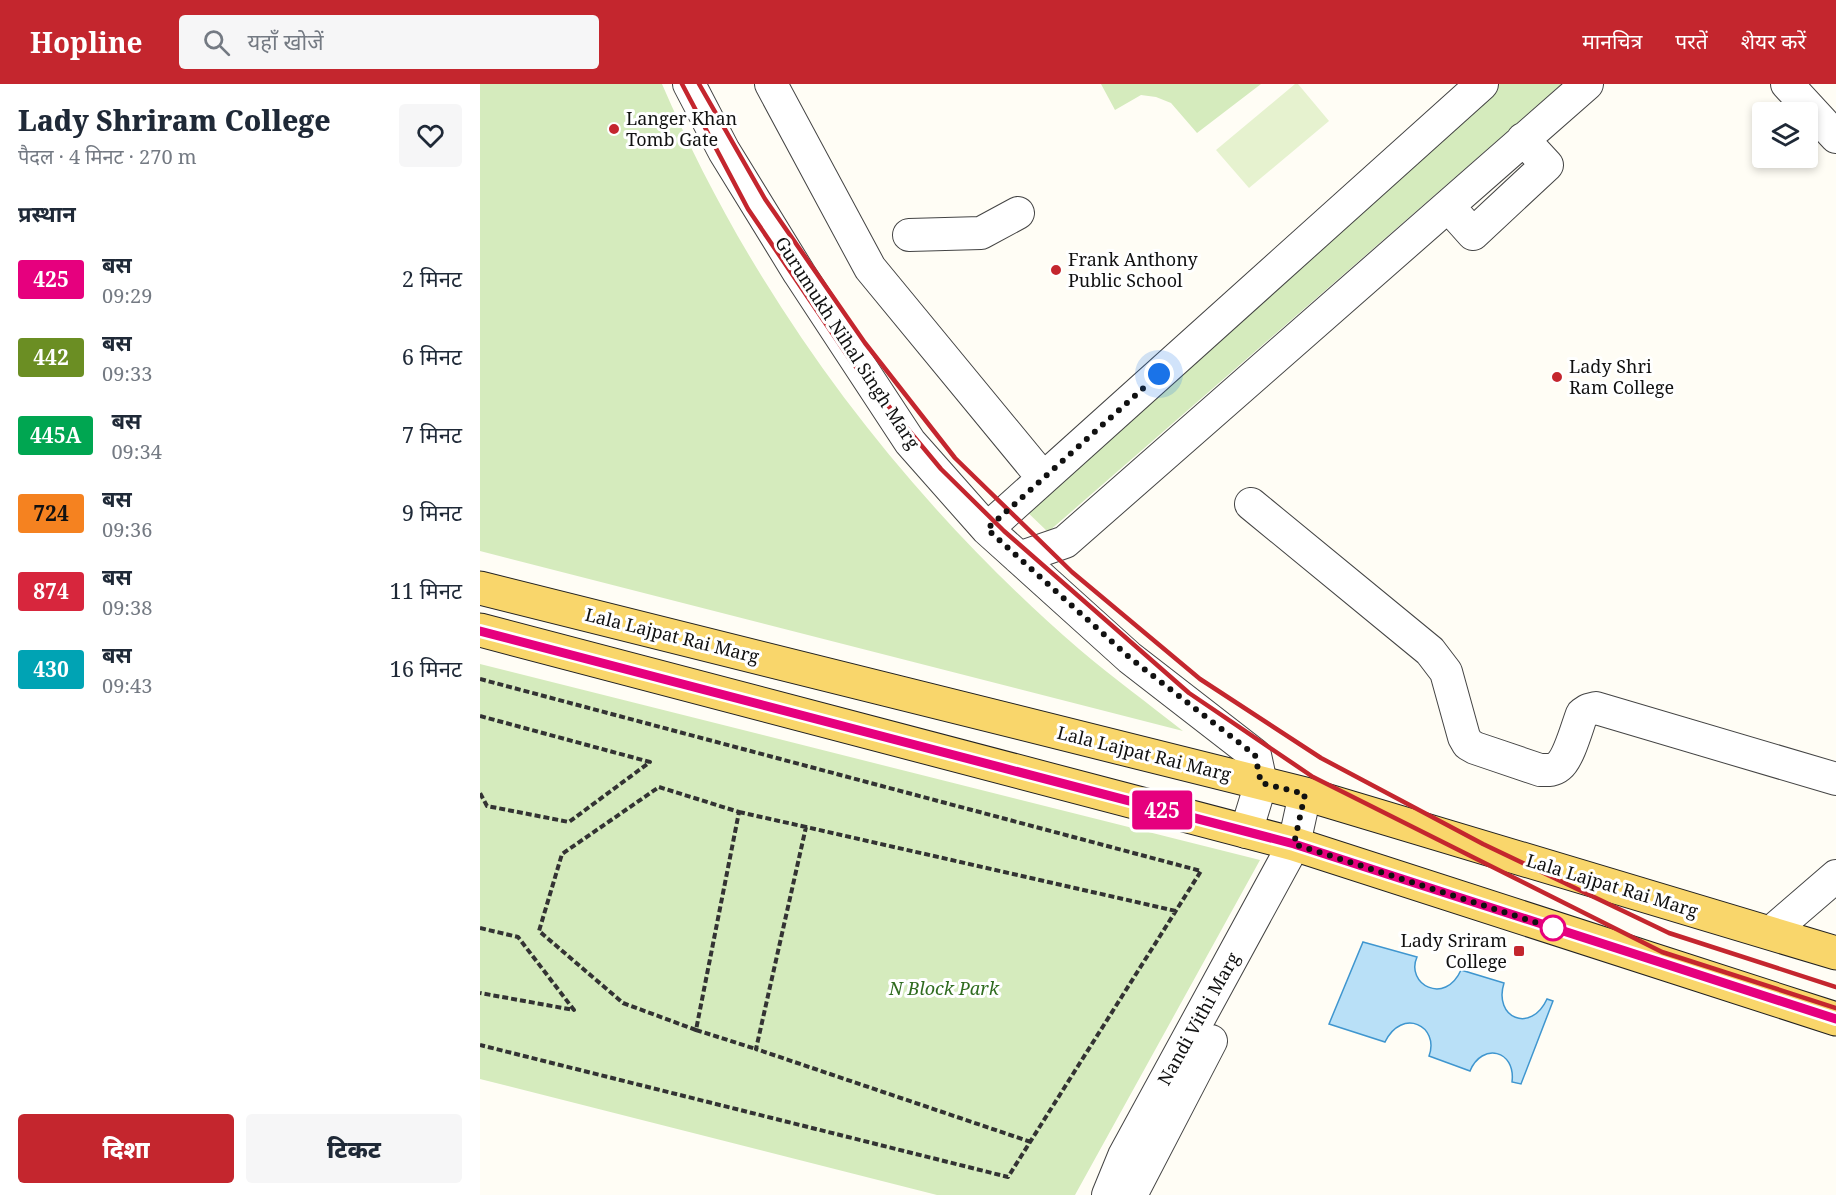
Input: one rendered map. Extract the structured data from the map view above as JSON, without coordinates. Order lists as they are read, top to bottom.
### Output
{
  "streets": {
    "main road": ["Lala Lajpat Rai Marg"],
    "street": ["Gurumukh Nihal Singh Marg", "Nandi Vithi Marg"]
  },
  "crossings": [
    ["Gurumukh Nihal Singh Marg", "Lala Lajpat Rai Marg"]
  ],
  "parks": ["N Block Park"],
  "places": {
    "other": ["Langer Khan Tomb Gate", "Frank Anthony Public School", "Lady Shri Ram College"],
    "transit": ["Lady Sriram College"]
  },
  "lines": ["bus line 425"],
  "page": {
    "header": "Hopline",
    "search": "यहाँ खोजें",
    "nav": ["मानचित्र", "परतें", "शेयर करें"],
    "heading": [
      ["Lady Shriram College", "पैदल · 4 मिनट · 270 m"],
      "प्रस्थान"
    ],
    "on_map": "425",
    "list": [
      {
        "mark": "425",
        "name": "बस",
        "note": "09:29",
        "value": "2 मिनट"
      },
      {
        "mark": "442",
        "name": "बस",
        "note": "09:33",
        "value": "6 मिनट"
      },
      {
        "mark": "445A",
        "name": "बस",
        "note": "09:34",
        "value": "7 मिनट"
      },
      {
        "mark": "724",
        "name": "बस",
        "note": "09:36",
        "value": "9 मिनट"
      },
      {
        "mark": "874",
        "name": "बस",
        "note": "09:38",
        "value": "11 मिनट"
      },
      {
        "mark": "430",
        "name": "बस",
        "note": "09:43",
        "value": "16 मिनट"
      }
    ],
    "buttons": ["दिशा", "टिकट"]
  }
}
